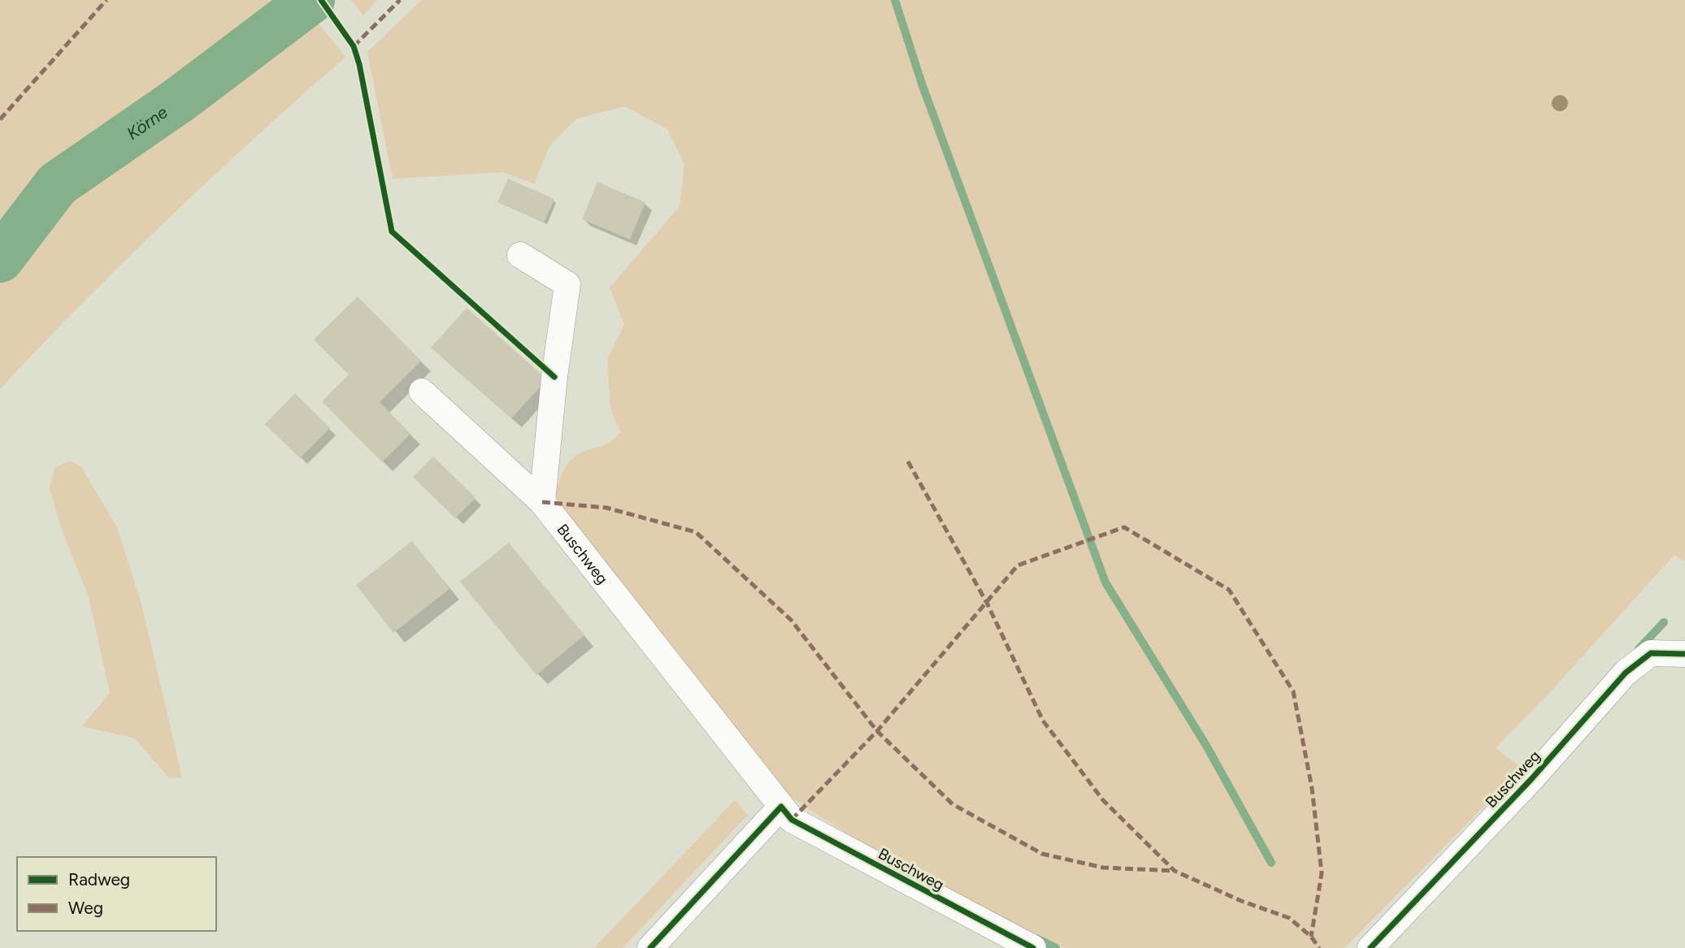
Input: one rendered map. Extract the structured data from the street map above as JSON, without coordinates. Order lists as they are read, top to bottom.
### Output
{
  "streets": {
    "lane": ["Buschweg"]
  },
  "water": ["Körne"],
  "legend": ["Radweg", "Weg"]
}
